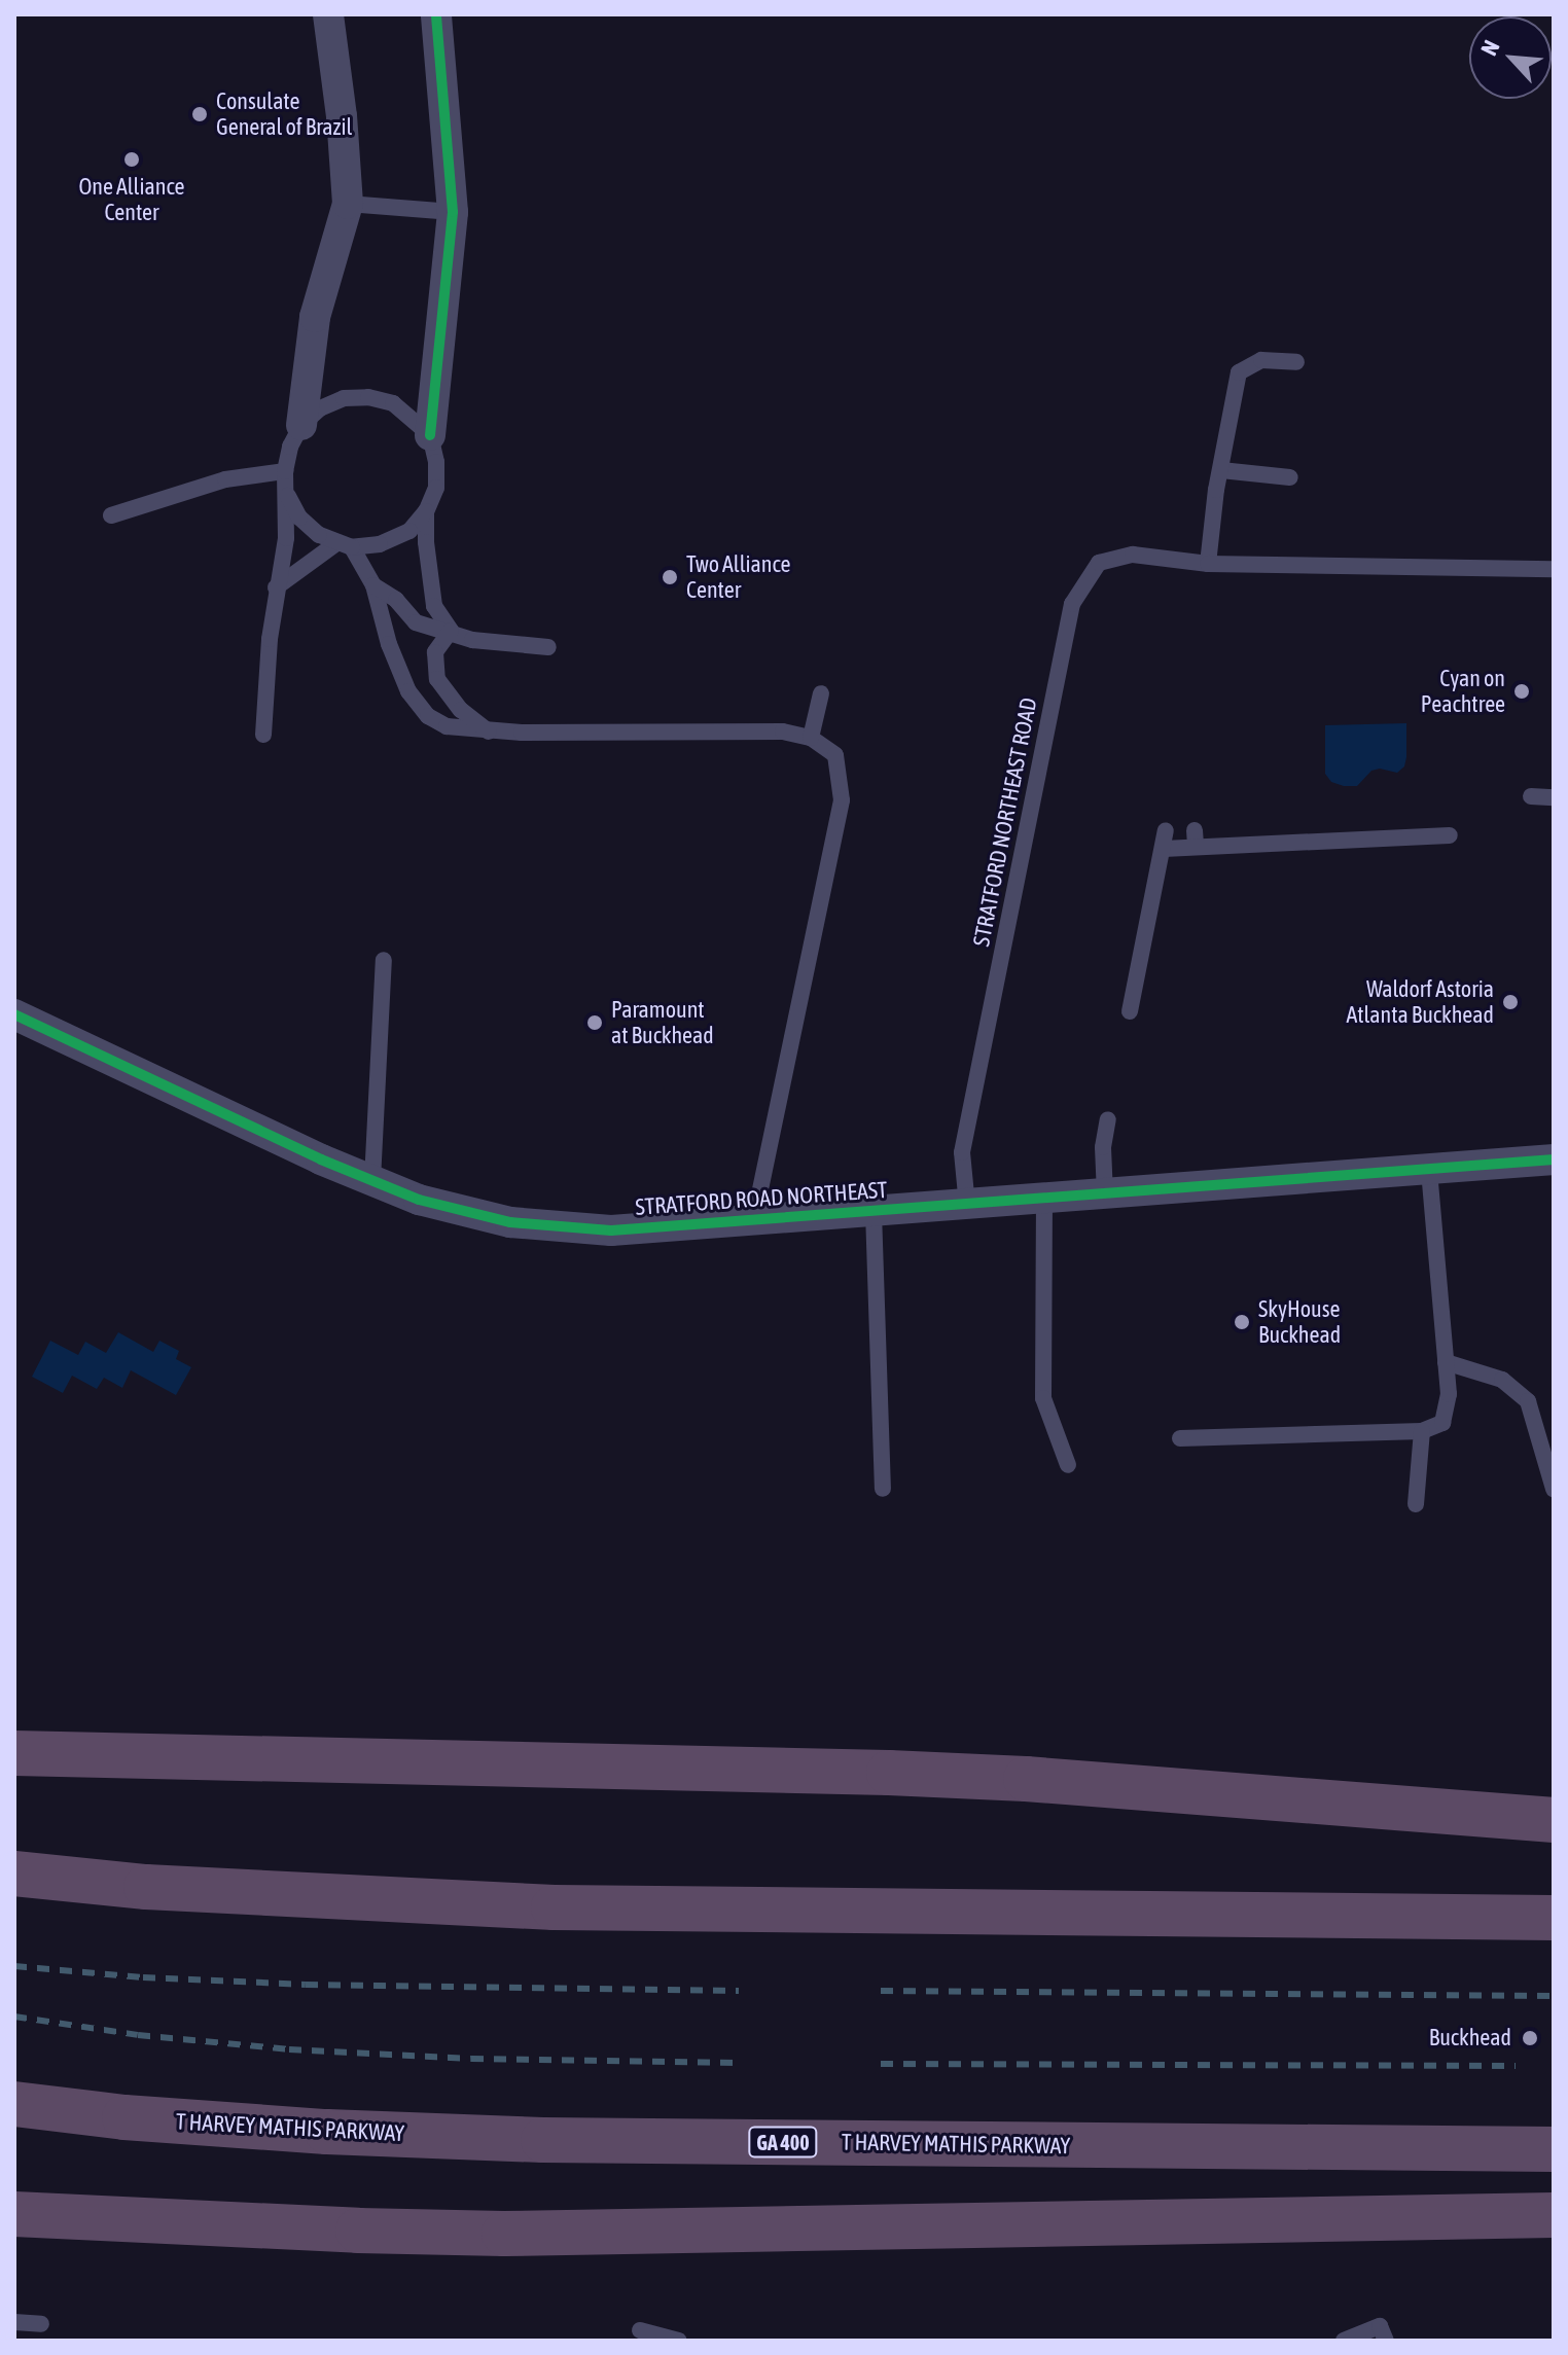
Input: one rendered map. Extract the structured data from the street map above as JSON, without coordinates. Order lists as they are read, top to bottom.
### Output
{
  "streets": {
    "highway": ["T HARVEY MATHIS PARKWAY", "GA 400"],
    "street": ["STRATFORD ROAD NORTHEAST"],
    "lane": ["STRATFORD NORTHEAST ROAD"]
  },
  "crossings": [
    ["STRATFORD NORTHEAST ROAD", "STRATFORD ROAD NORTHEAST"]
  ],
  "places": [
    "Consulate General of Brazil",
    "One Alliance Center",
    "Two Alliance Center",
    "Cyan on Peachtree",
    "Waldorf Astoria Atlanta Buckhead",
    "Paramount at Buckhead",
    "SkyHouse Buckhead",
    "Buckhead"
  ],
  "north": "top left"
}
